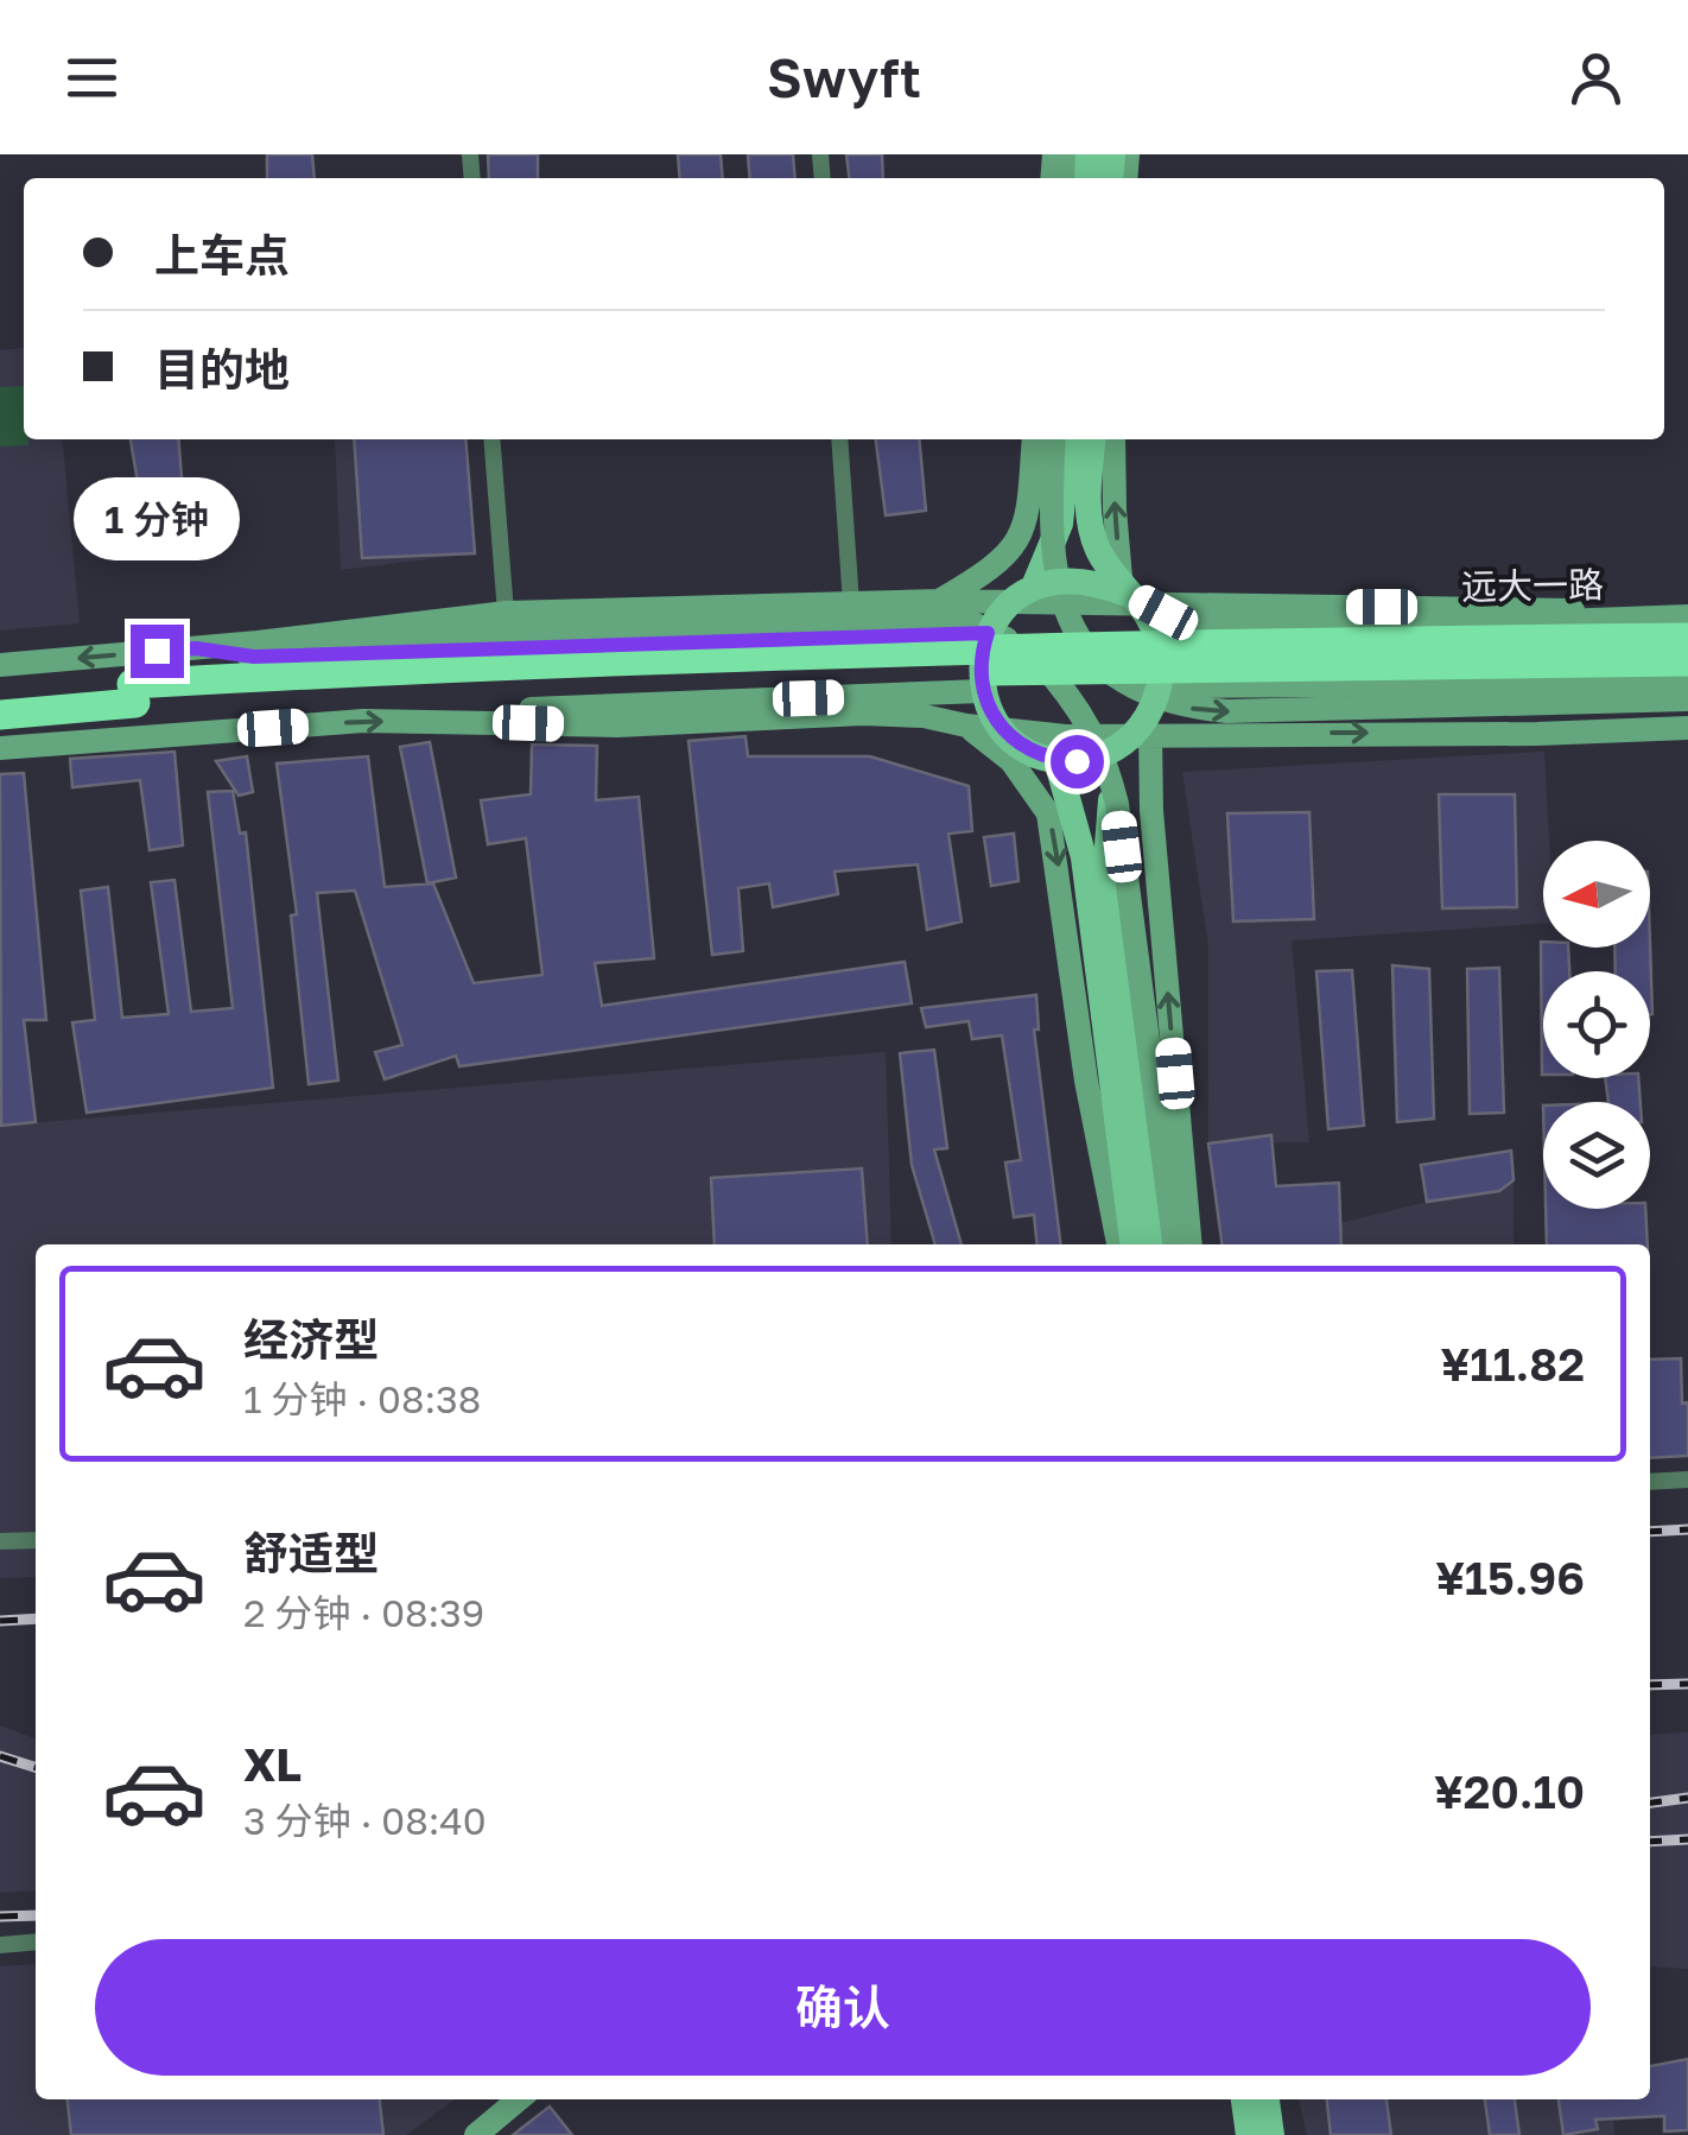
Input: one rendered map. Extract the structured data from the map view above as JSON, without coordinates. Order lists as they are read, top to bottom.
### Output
{
  "streets": {
    "main road": ["远大一路"]
  },
  "north": "left",
  "page": {
    "header": "Swyft",
    "banner": ["上车点", "目的地"],
    "bubble": "1 分钟",
    "list": [
      {
        "name": "经济型",
        "note": "1 分钟 · 08:38",
        "value": "¥11.82"
      },
      {
        "name": "舒适型",
        "note": "2 分钟 · 08:39",
        "value": "¥15.96"
      },
      {
        "name": "XL",
        "note": "3 分钟 · 08:40",
        "value": "¥20.10"
      }
    ],
    "buttons": "确认"
  }
}
